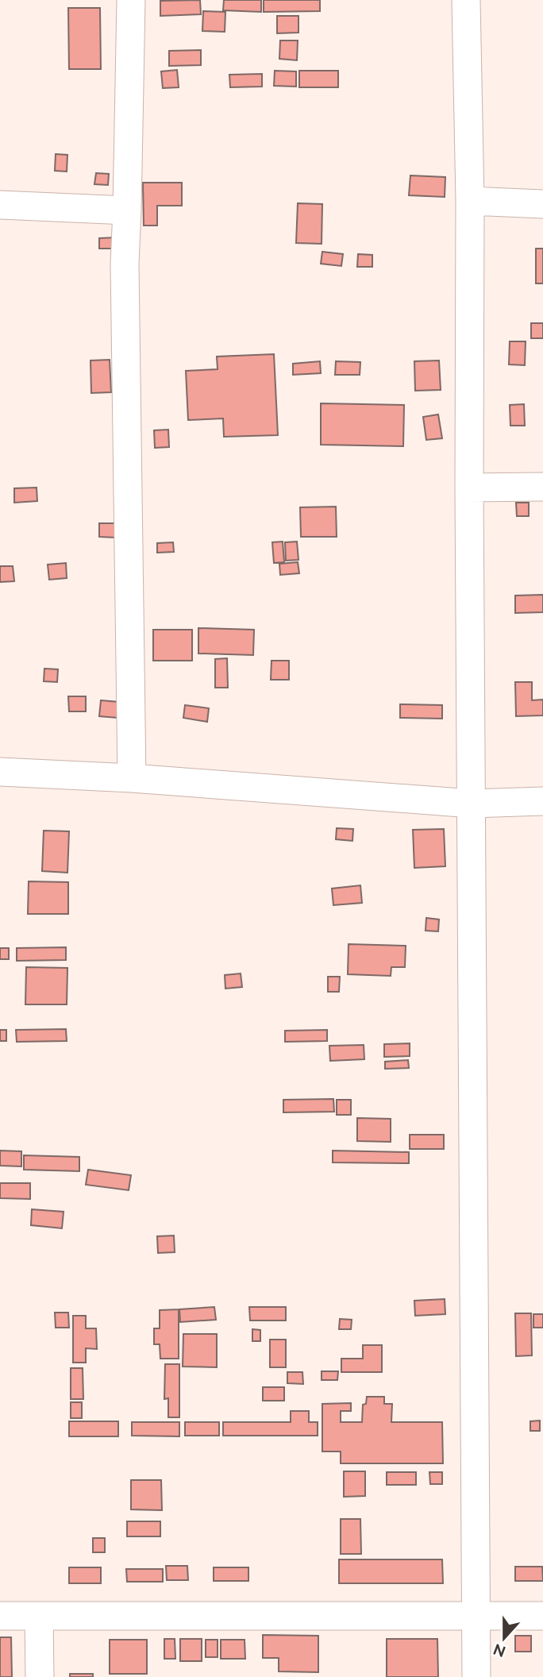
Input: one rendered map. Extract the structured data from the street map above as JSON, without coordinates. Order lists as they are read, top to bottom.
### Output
{
  "north": "bottom"
}
